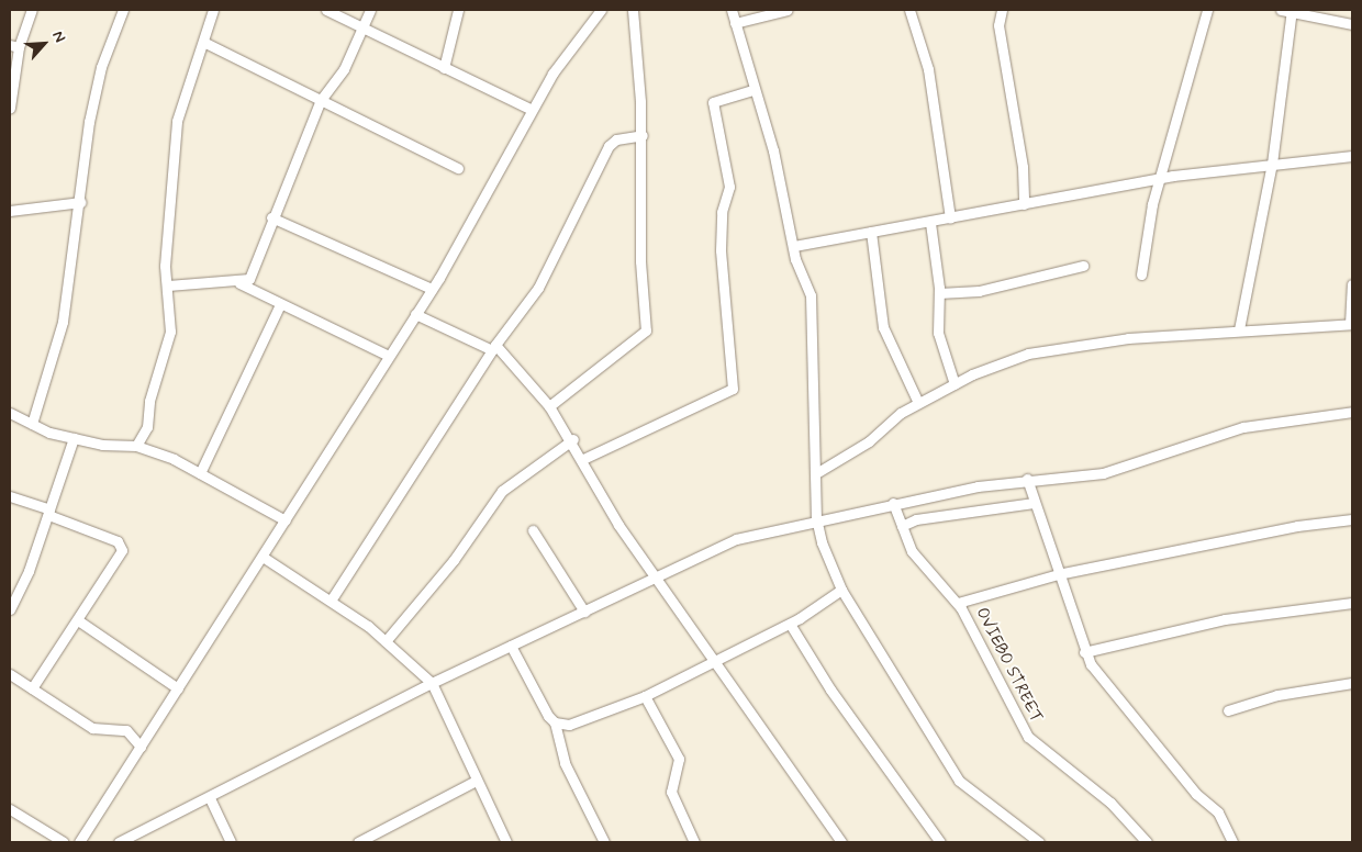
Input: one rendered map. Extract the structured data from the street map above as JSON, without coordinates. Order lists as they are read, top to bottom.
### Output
{
  "streets": {
    "street": ["OVIEBO STREET"]
  },
  "north": "top right"
}
